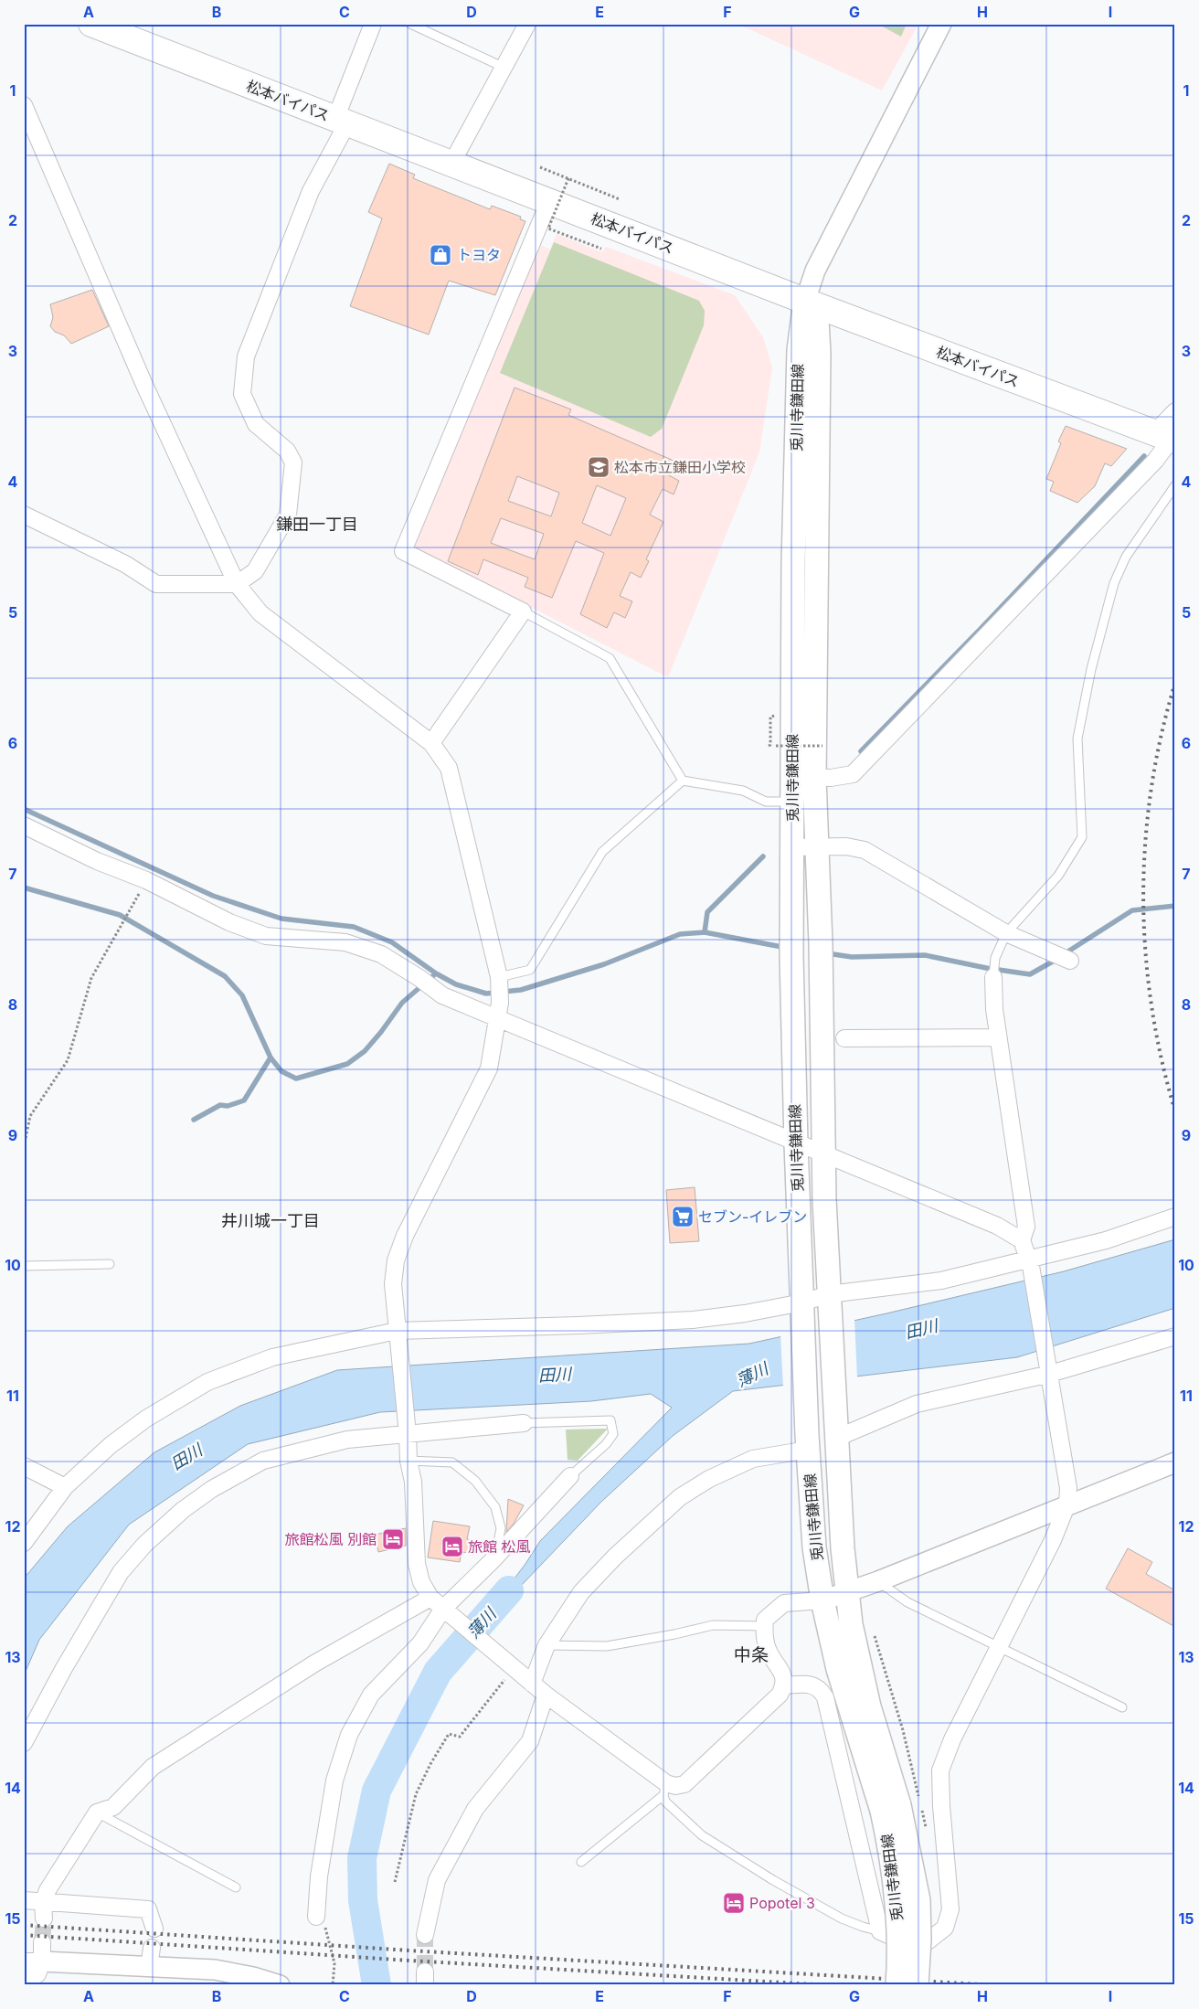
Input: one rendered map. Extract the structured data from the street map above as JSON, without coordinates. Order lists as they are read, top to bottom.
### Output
{
  "streets": {
    "highway": ["松本バイパス"],
    "main road": ["兎川寺鎌田線"]
  },
  "crossings": [
    ["松本バイパス", "兎川寺鎌田線"]
  ],
  "districts": ["鎌田一丁目", "井川城一丁目", "中条"],
  "water": ["田川", "薄川"],
  "places": {
    "shop": ["トヨタ"],
    "school or university": ["松本市立鎌田小学校"],
    "supermarket": ["セブン-イレブン"],
    "hotel": ["旅館松風 別館", "旅館 松風", "Popotel 3"]
  },
  "grid": {
    "columns": [
      "A",
      "B",
      "C",
      "D",
      "E",
      "F",
      "G",
      "H",
      "I"
    ],
    "rows": [
      "1",
      "2",
      "3",
      "4",
      "5",
      "6",
      "7",
      "8",
      "9",
      "10",
      "11",
      "12",
      "13",
      "14",
      "15"
    ]
  }
}
